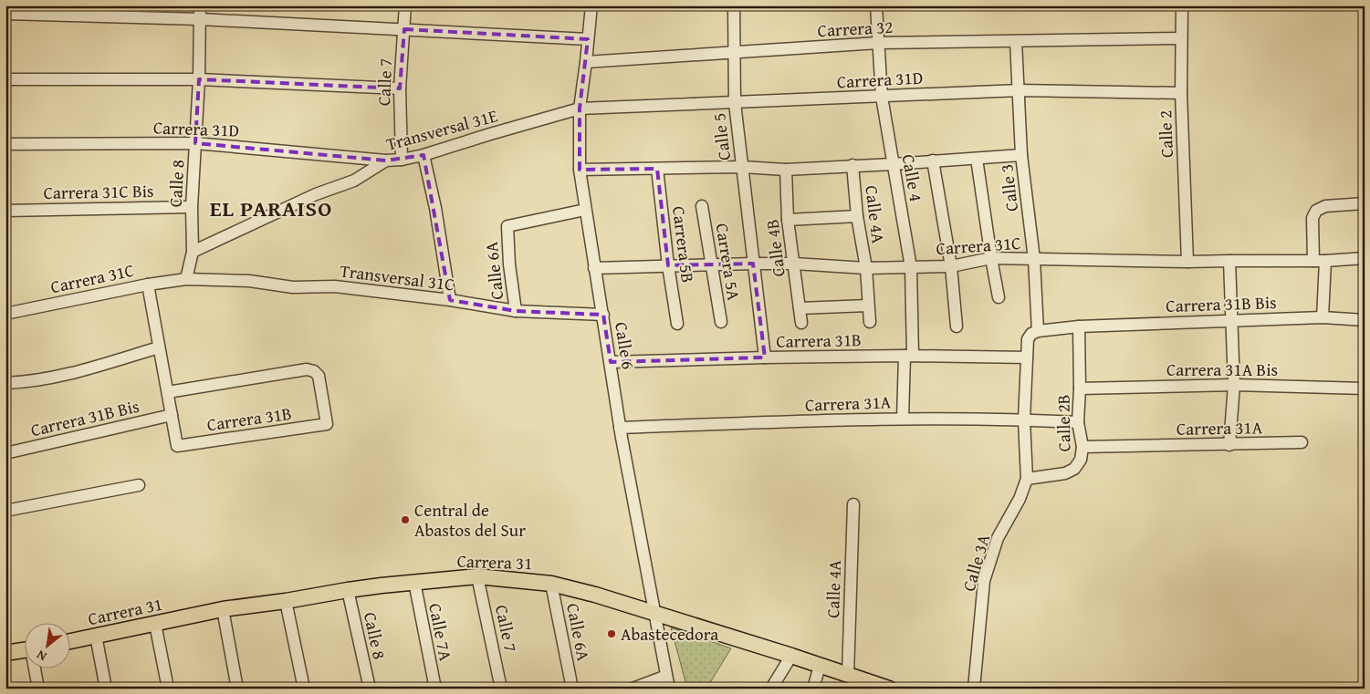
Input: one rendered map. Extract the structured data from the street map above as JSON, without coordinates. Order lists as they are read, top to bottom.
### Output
{
  "streets": {
    "main road": ["Carrera 31"],
    "street": [
      "Carrera 32",
      "Carrera 31D",
      "Calle 7",
      "Transversal 31E",
      "Calle 2",
      "Calle 5",
      "Calle 4",
      "Calle 8",
      "Calle 3",
      "Carrera 31C Bis",
      "Calle 4A",
      "Carrera 5B",
      "Carrera 31C",
      "Calle 4B",
      "Carrera 5A",
      "Calle 6A",
      "Transversal 31C",
      "Carrera 31B Bis",
      "Carrera 31B",
      "Calle 6",
      "Carrera 31A Bis",
      "Carrera 31A",
      "Calle 2B",
      "Calle 3A",
      "Calle 7A"
    ]
  },
  "crossings": [
    ["Carrera 32", "Calle 2"],
    ["Carrera 32", "Calle 5"],
    ["Carrera 32", "Calle 4"],
    ["Carrera 32", "Calle 3"],
    ["Carrera 32", "Calle 6"],
    ["Carrera 31D", "Transversal 31E"],
    ["Carrera 31D", "Calle 2"],
    ["Carrera 31D", "Calle 5"],
    ["Carrera 31D", "Calle 4"],
    ["Carrera 31D", "Calle 8"],
    ["Carrera 31D", "Calle 3"],
    ["Carrera 31D", "Calle 6"],
    ["Calle 7", "Transversal 31E"],
    ["Calle 7", "Carrera 31"],
    ["Transversal 31E", "Calle 8"],
    ["Transversal 31E", "Calle 6"],
    ["Calle 2", "Carrera 31C"],
    ["Calle 5", "Carrera 31C"],
    ["Calle 5", "Carrera 31B"],
    ["Calle 4", "Carrera 31C"],
    ["Calle 4", "Carrera 31B"],
    ["Calle 4", "Carrera 31A"],
    ["Calle 8", "Carrera 31C Bis"],
    ["Calle 8", "Carrera 31C"],
    ["Calle 8", "Transversal 31C"],
    ["Calle 8", "Carrera 31"],
    ["Calle 3", "Carrera 31C"],
    ["Calle 3", "Carrera 31B Bis"],
    ["Calle 4A", "Carrera 31C"],
    ["Calle 4A", "Carrera 31"],
    ["Carrera 5B", "Carrera 31C"],
    ["Carrera 31C", "Calle 4B"],
    ["Carrera 31C", "Carrera 5A"],
    ["Carrera 31C", "Transversal 31C"],
    ["Carrera 31C", "Calle 6"],
    ["Calle 6A", "Transversal 31C"],
    ["Calle 6A", "Calle 6"],
    ["Calle 6A", "Carrera 31"],
    ["Transversal 31C", "Calle 6"],
    ["Carrera 31B Bis", "Carrera 31B"],
    ["Carrera 31B Bis", "Calle 2B"],
    ["Carrera 31B", "Calle 6"],
    ["Calle 6", "Carrera 31A"],
    ["Calle 6", "Carrera 31"],
    ["Carrera 31A Bis", "Calle 2B"],
    ["Carrera 31A", "Calle 2B"],
    ["Calle 2B", "Calle 3A"],
    ["Carrera 31", "Calle 7A"]
  ],
  "districts": ["EL PARAISO"],
  "places": ["Central de Abastos del Sur", "Abastecedora"],
  "north": "bottom left"
}
